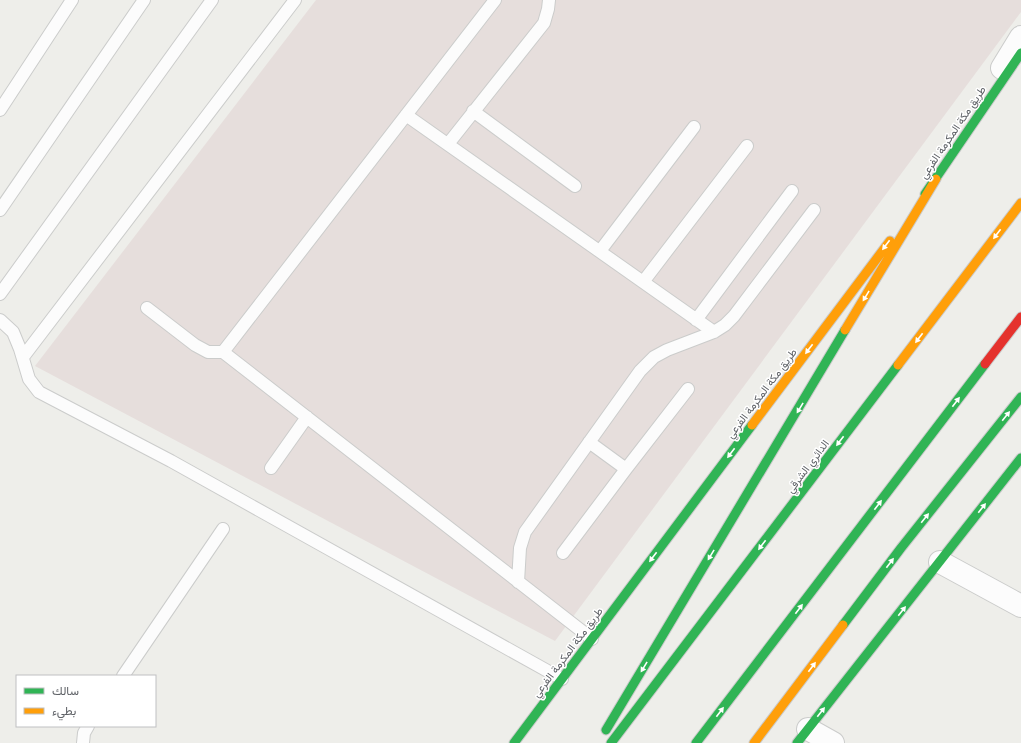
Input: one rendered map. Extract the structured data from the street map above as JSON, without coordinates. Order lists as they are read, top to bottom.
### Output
{
  "streets": {
    "main road": ["طريق مكة المكرمة الفرعي", "الدائري الشرقي"]
  },
  "legend": ["سالك", "بطيء"]
}
